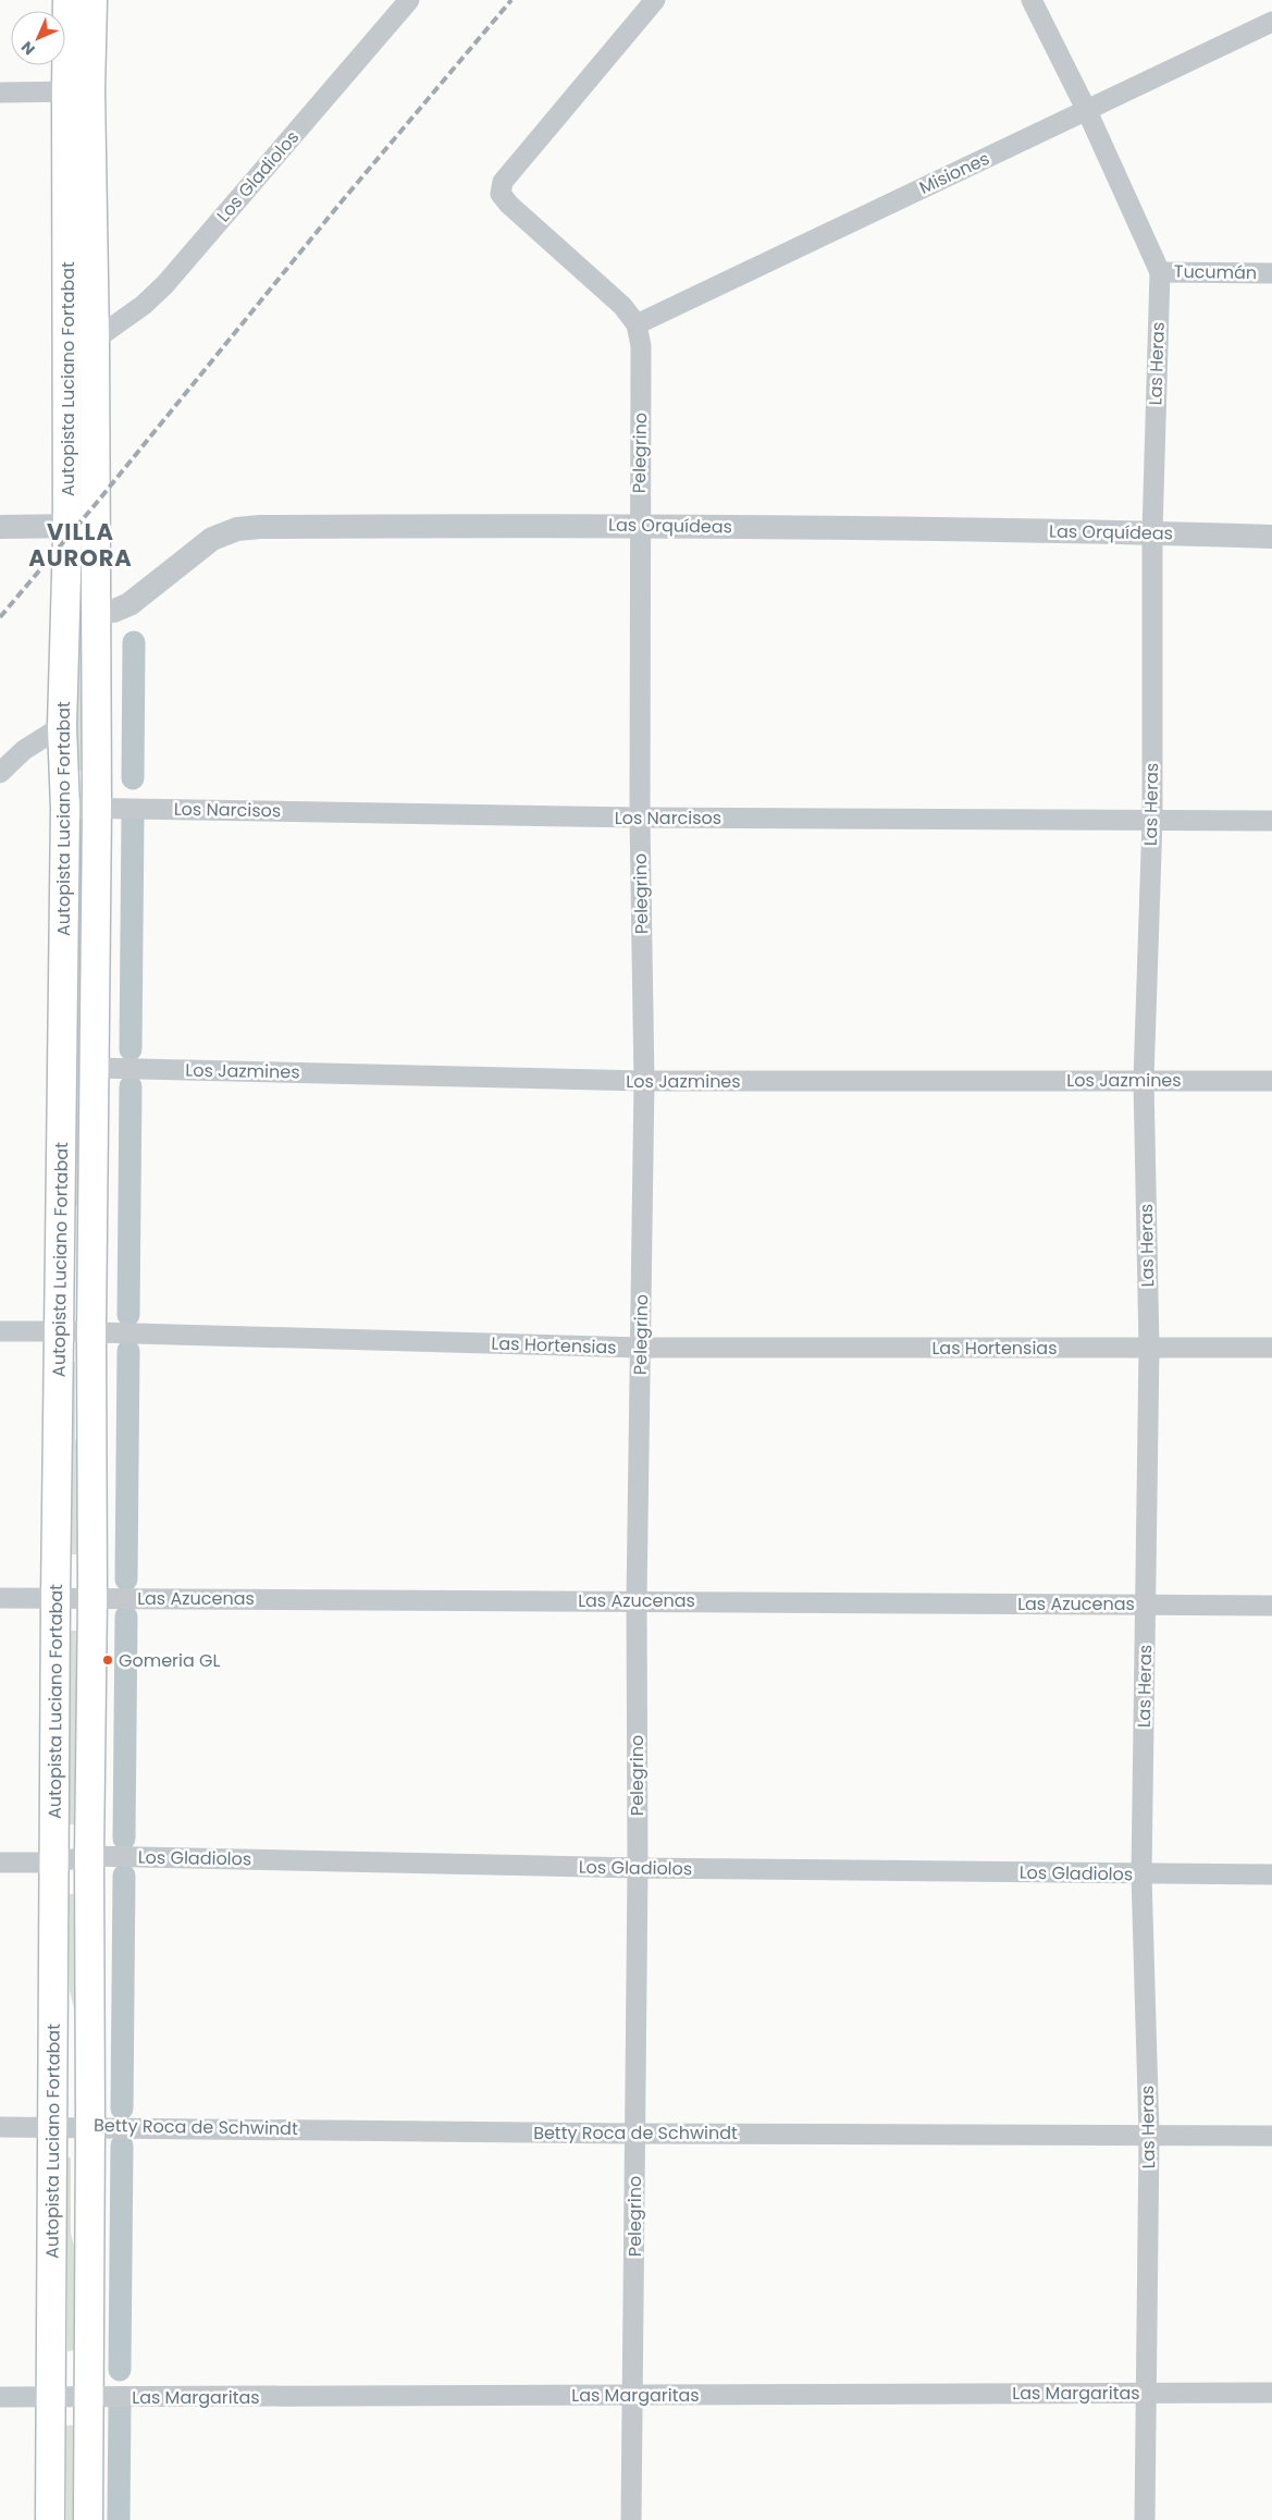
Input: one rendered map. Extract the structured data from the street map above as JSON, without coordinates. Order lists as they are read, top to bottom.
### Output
{
  "streets": {
    "main road": ["Autopista Luciano Fortabat"],
    "street": [
      "Misiones",
      "Los Gladiolos",
      "Tucumán",
      "Las Heras",
      "Pelegrino",
      "Las Orquídeas",
      "Los Narcisos",
      "Los Jazmines",
      "Las Hortensias",
      "Las Azucenas",
      "Betty Roca de Schwindt",
      "Las Margaritas"
    ]
  },
  "crossings": [
    ["Misiones", "Las Heras"],
    ["Misiones", "Pelegrino"],
    ["Los Gladiolos", "Las Heras"],
    ["Los Gladiolos", "Autopista Luciano Fortabat"],
    ["Los Gladiolos", "Pelegrino"],
    ["Tucumán", "Las Heras"],
    ["Las Heras", "Las Orquídeas"],
    ["Las Heras", "Los Narcisos"],
    ["Las Heras", "Los Jazmines"],
    ["Las Heras", "Las Hortensias"],
    ["Las Heras", "Las Azucenas"],
    ["Las Heras", "Betty Roca de Schwindt"],
    ["Las Heras", "Las Margaritas"],
    ["Autopista Luciano Fortabat", "Las Orquídeas"],
    ["Autopista Luciano Fortabat", "Los Narcisos"],
    ["Autopista Luciano Fortabat", "Los Jazmines"],
    ["Autopista Luciano Fortabat", "Las Hortensias"],
    ["Autopista Luciano Fortabat", "Las Azucenas"],
    ["Autopista Luciano Fortabat", "Betty Roca de Schwindt"],
    ["Autopista Luciano Fortabat", "Las Margaritas"],
    ["Pelegrino", "Las Orquídeas"],
    ["Pelegrino", "Los Narcisos"],
    ["Pelegrino", "Los Jazmines"],
    ["Pelegrino", "Las Hortensias"],
    ["Pelegrino", "Las Azucenas"],
    ["Pelegrino", "Betty Roca de Schwindt"],
    ["Pelegrino", "Las Margaritas"]
  ],
  "districts": ["VILLA AURORA"],
  "places": ["Gomeria GL"],
  "north": "bottom left"
}
